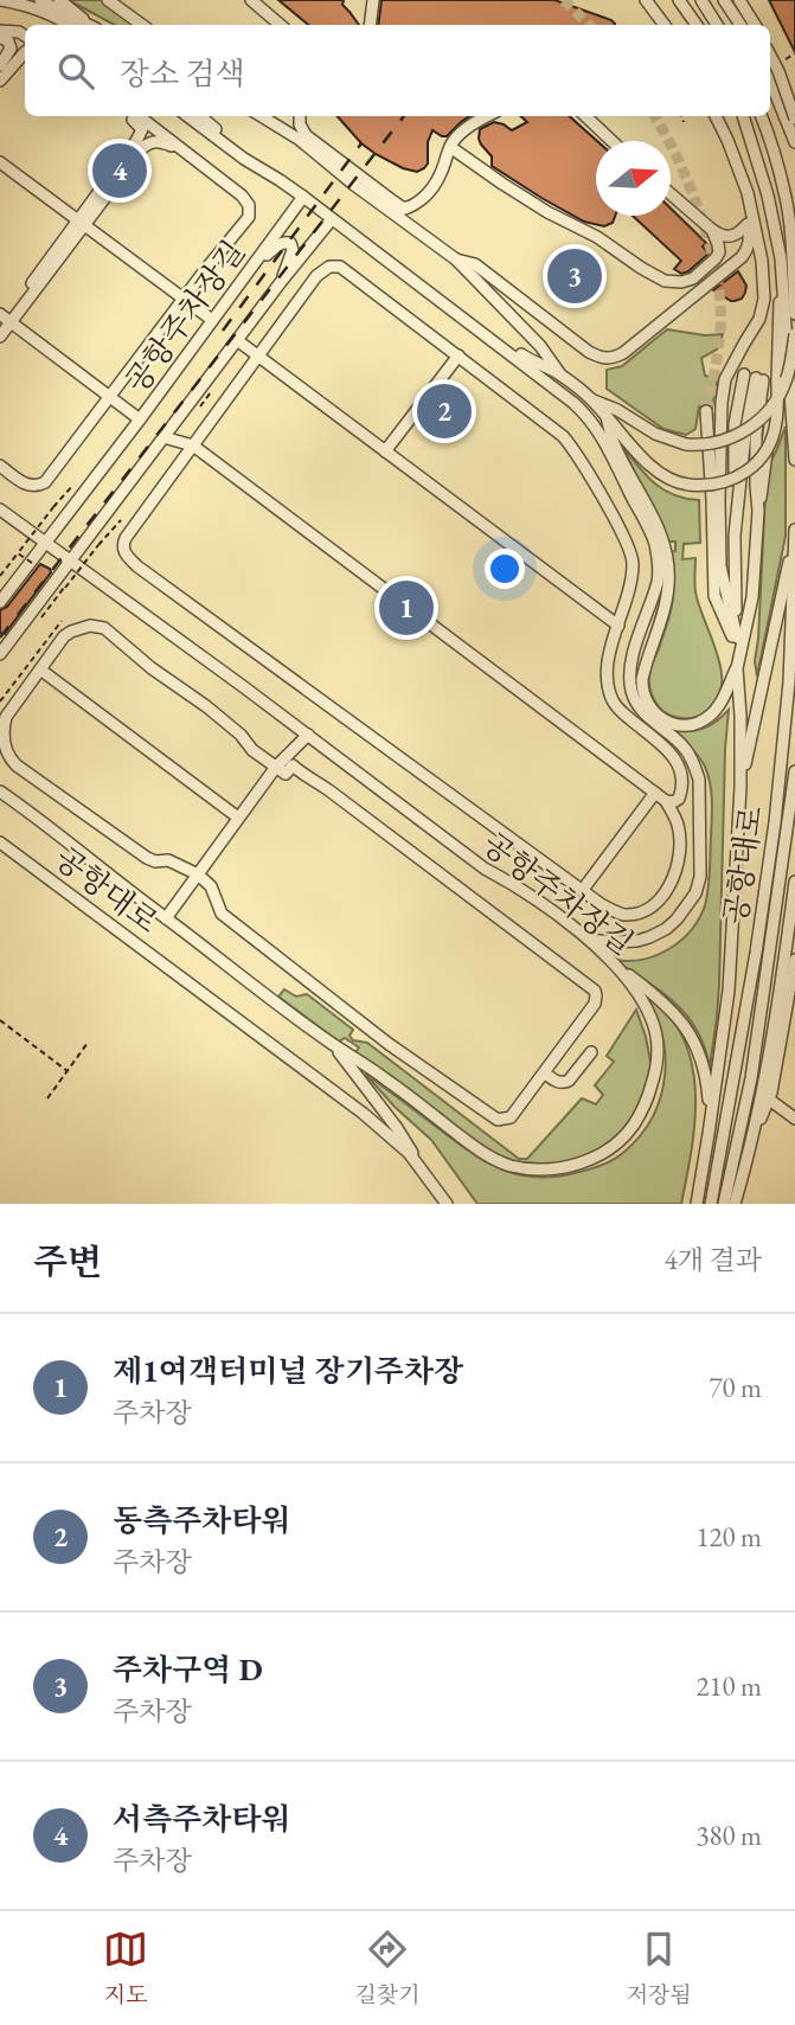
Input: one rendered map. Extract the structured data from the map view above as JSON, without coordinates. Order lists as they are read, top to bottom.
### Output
{
  "streets": {
    "street": ["공항주차장길", "공항대로"]
  },
  "north": "right",
  "page": {
    "search": "장소 검색",
    "pins": [
      "4",
      "3",
      "2",
      "1"
    ],
    "heading": ["주변", "4개 결과"],
    "list": [
      {
        "mark": "1",
        "name": "제1여객터미널 장기주차장",
        "note": "주차장",
        "value": "70 m"
      },
      {
        "mark": "2",
        "name": "동측주차타워",
        "note": "주차장",
        "value": "120 m"
      },
      {
        "mark": "3",
        "name": "주차구역 D",
        "note": "주차장",
        "value": "210 m"
      },
      {
        "mark": "4",
        "name": "서측주차타워",
        "note": "주차장",
        "value": "380 m"
      }
    ],
    "nav": ["지도", "길찾기", "저장됨"]
  }
}
